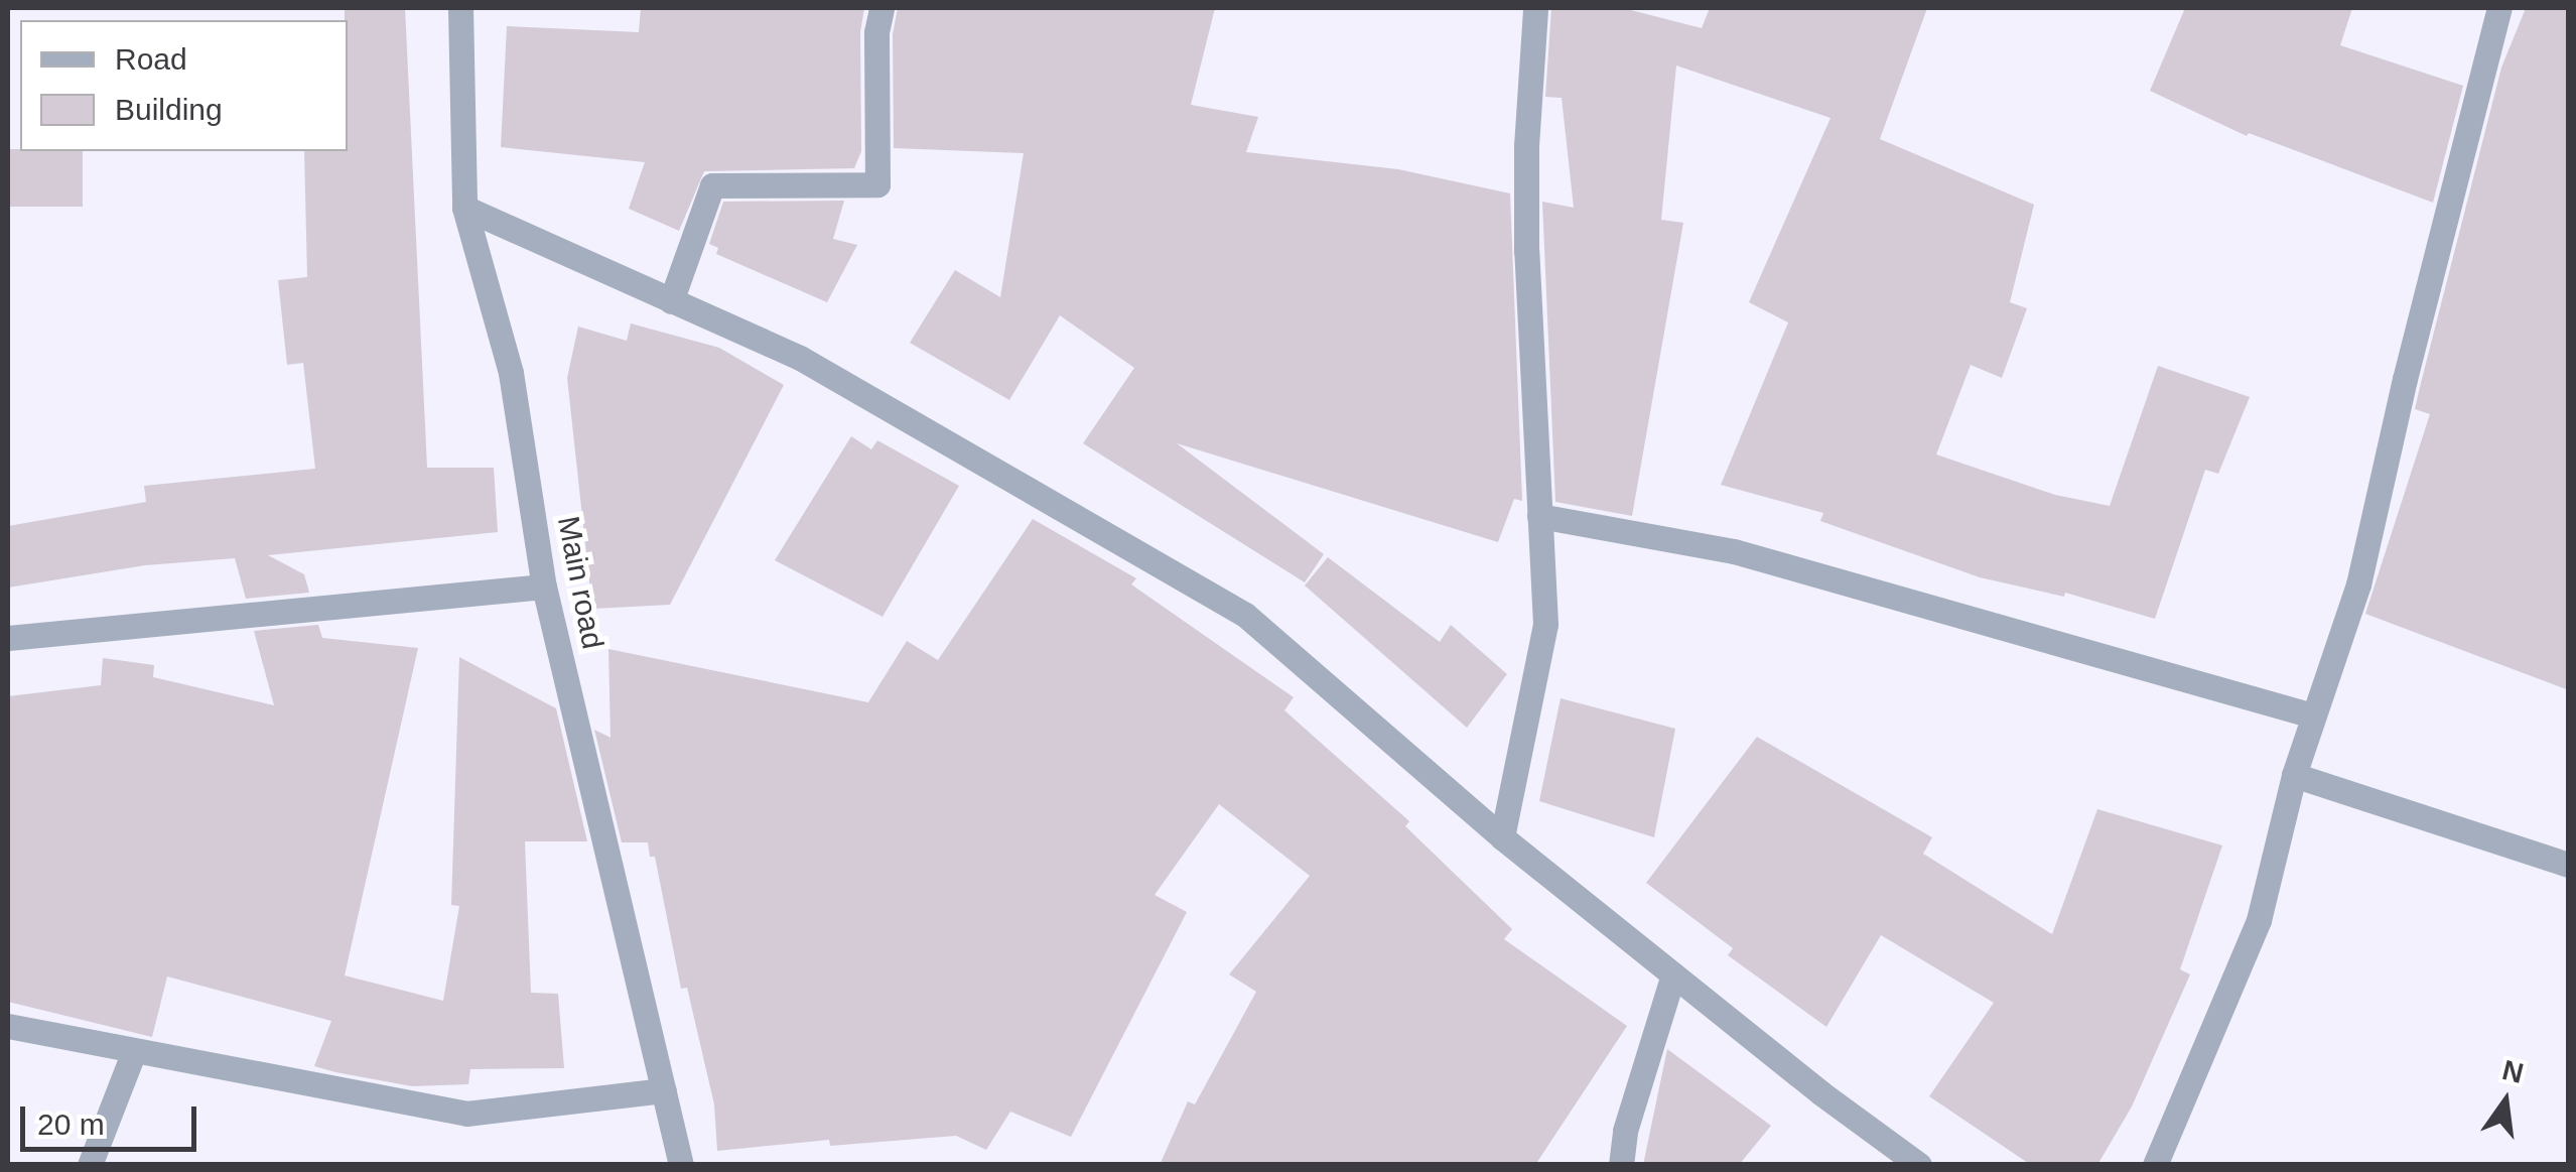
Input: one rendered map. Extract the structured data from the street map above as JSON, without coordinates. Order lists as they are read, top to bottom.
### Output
{
  "streets": {
    "street": ["Main road"]
  },
  "legend": ["Road", "Building"],
  "scale_bar": "20 m",
  "north": "top"
}
